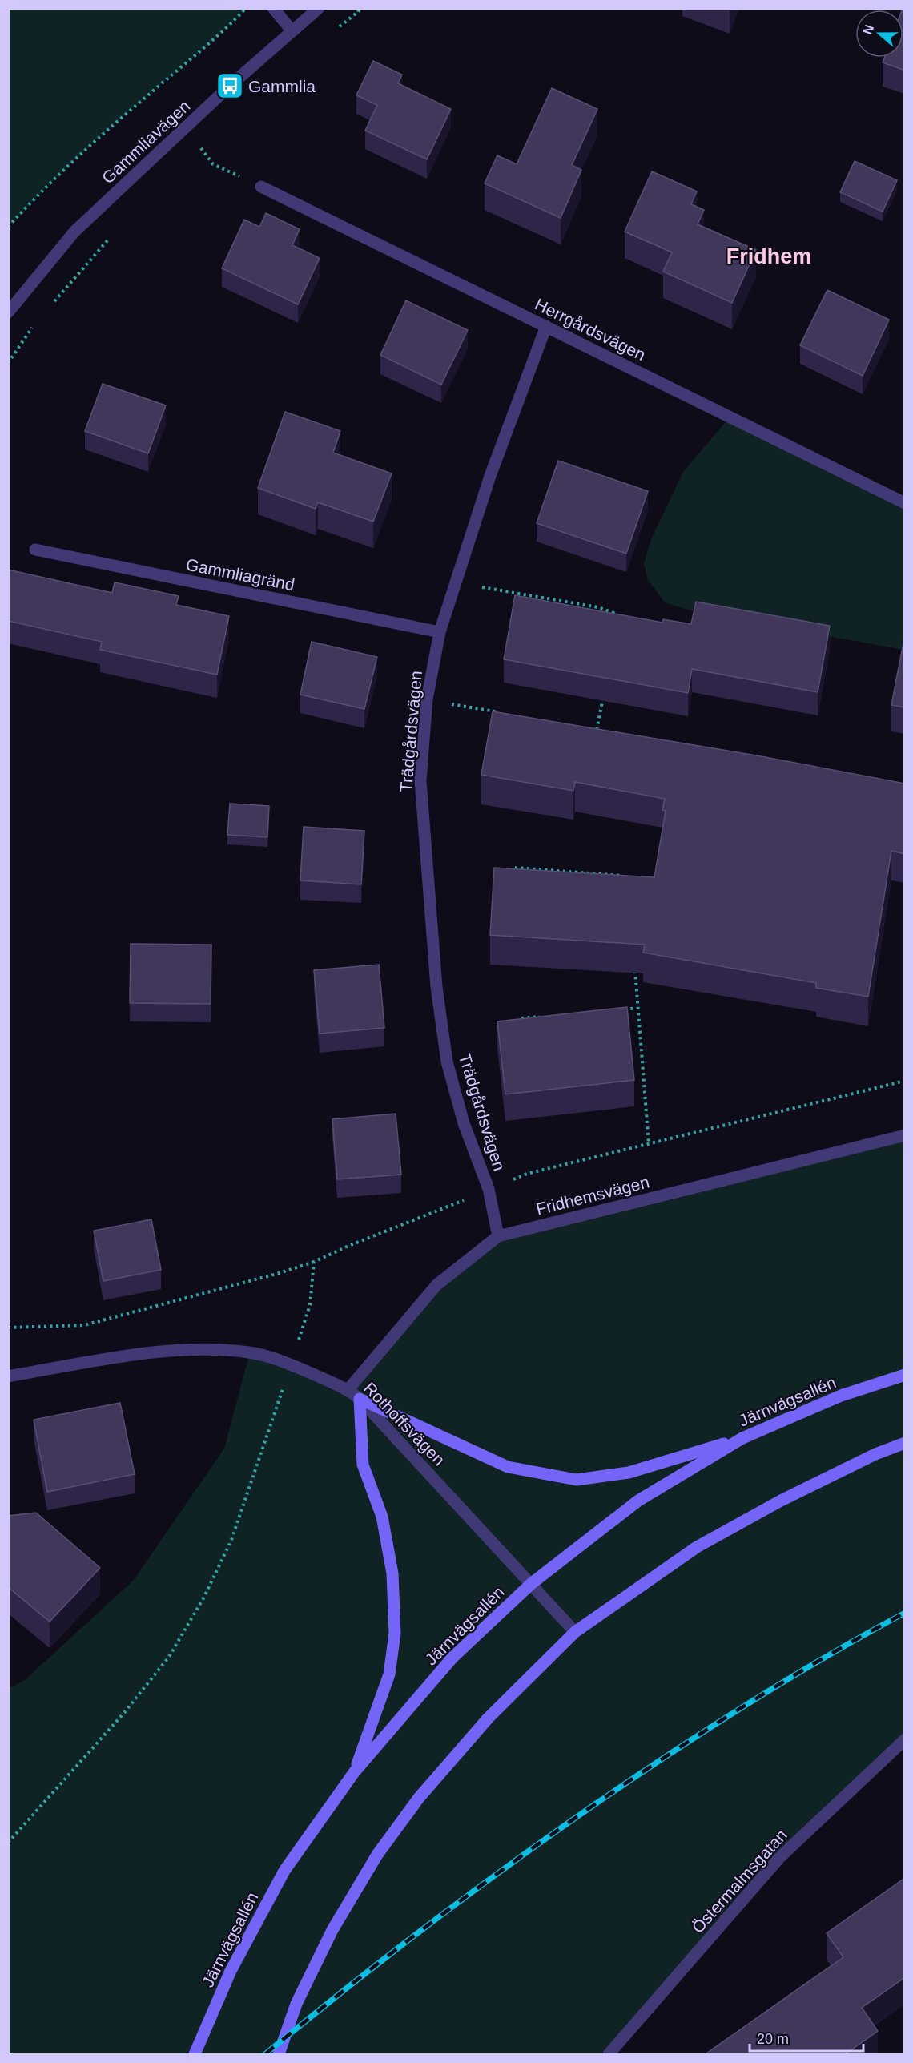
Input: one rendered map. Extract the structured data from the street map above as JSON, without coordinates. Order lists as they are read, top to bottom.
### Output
{
  "streets": {
    "main road": ["Järnvägsallén"],
    "street": [
      "Gammliavägen",
      "Herrgårdsvägen",
      "Gammliagränd",
      "Trädgårdsvägen",
      "Fridhemsvägen",
      "Rothoffsvägen",
      "Östermalmsgatan"
    ]
  },
  "crossings": [
    ["Herrgårdsvägen", "Trädgårdsvägen"],
    ["Gammliagränd", "Trädgårdsvägen"],
    ["Trädgårdsvägen", "Fridhemsvägen"],
    ["Fridhemsvägen", "Rothoffsvägen"],
    ["Järnvägsallén", "Rothoffsvägen"]
  ],
  "districts": ["Fridhem"],
  "places": {
    "bus stop": ["Gammlia"]
  },
  "scale_bar": "20 m",
  "north": "left"
}
